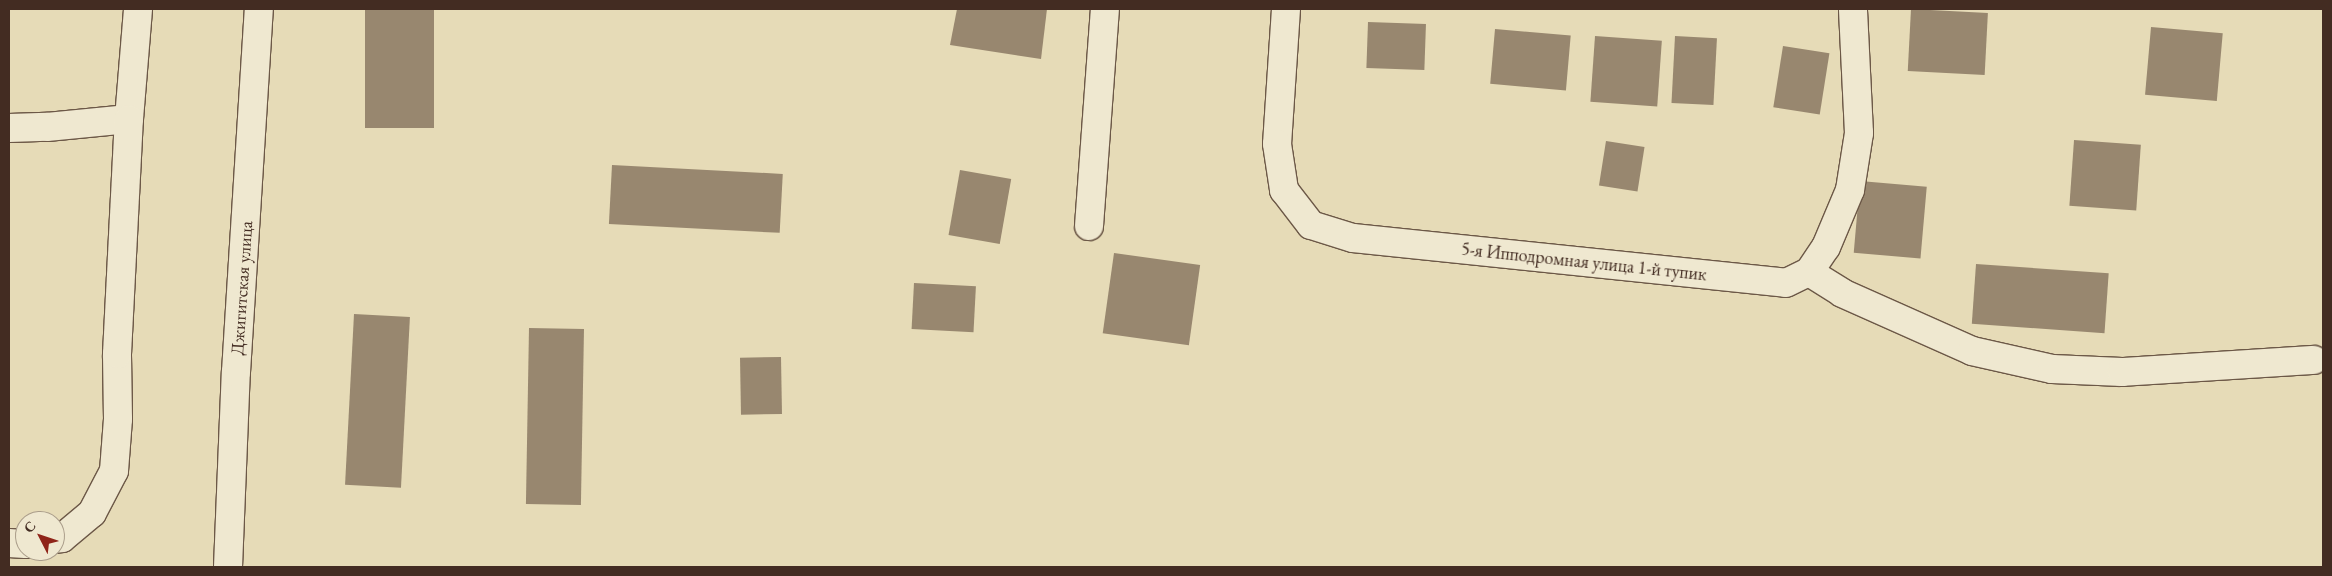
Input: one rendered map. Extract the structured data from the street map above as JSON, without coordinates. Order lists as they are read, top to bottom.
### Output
{
  "streets": {
    "street": ["5-я Ипподромная улица 1-й тупик", "Джигитская улица"]
  },
  "north": "top left"
}
